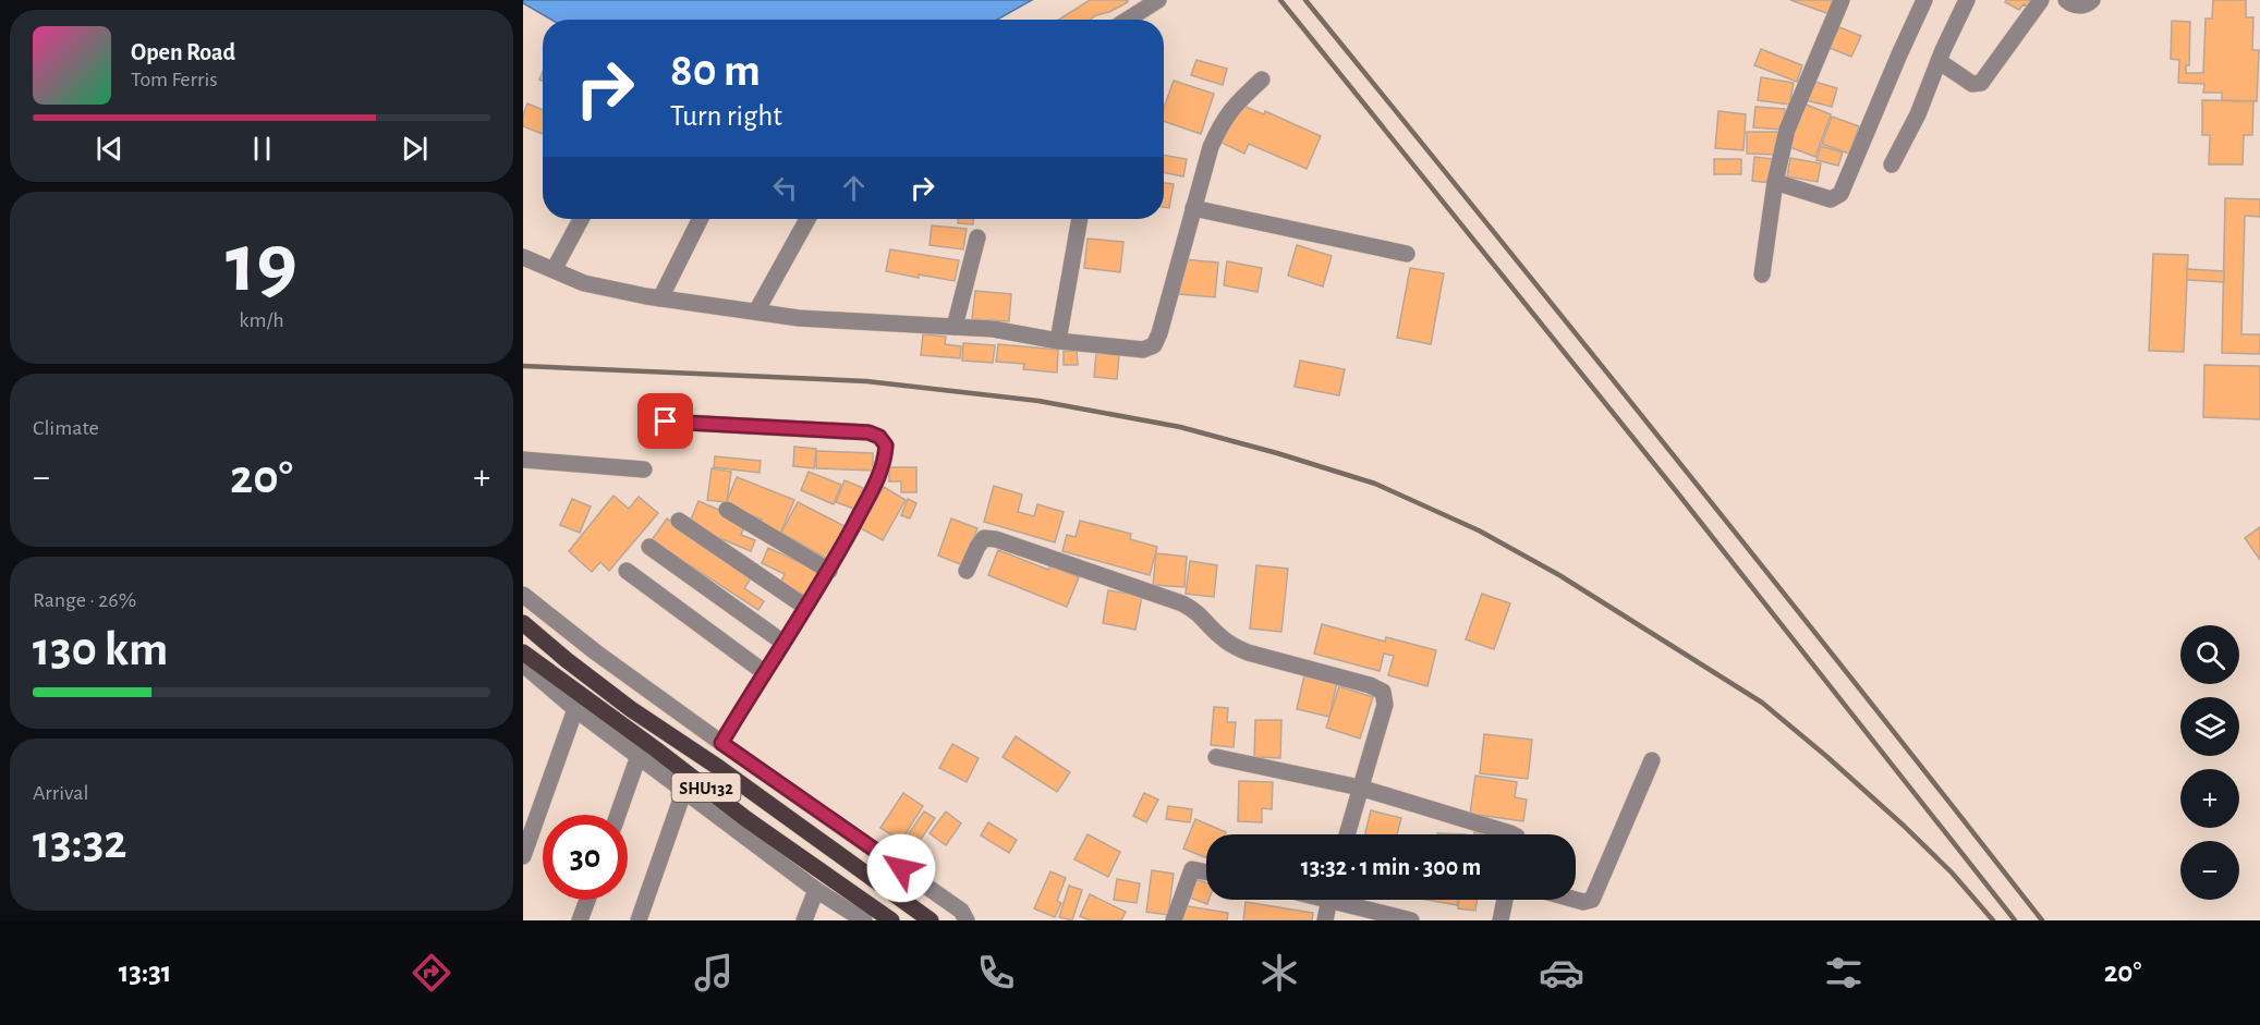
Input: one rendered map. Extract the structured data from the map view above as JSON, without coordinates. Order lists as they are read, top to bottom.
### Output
{
  "streets": {
    "main road": ["SHU132"]
  },
  "page": {
    "turn": ["80 m", "Turn right"],
    "song": ["Open Road", "Tom Ferris"],
    "tile": [
      ["19", "km/h"],
      "Climate",
      ["Range · 26%", "130 km"],
      ["Arrival", "13:32"]
    ],
    "heat": ["−", "20°", "+"],
    "map_buttons": ["+", "−"],
    "limit": "30",
    "trip": "13:32 · 1 min · 300 m",
    "tabs": ["13:31", "20°"]
  }
}
